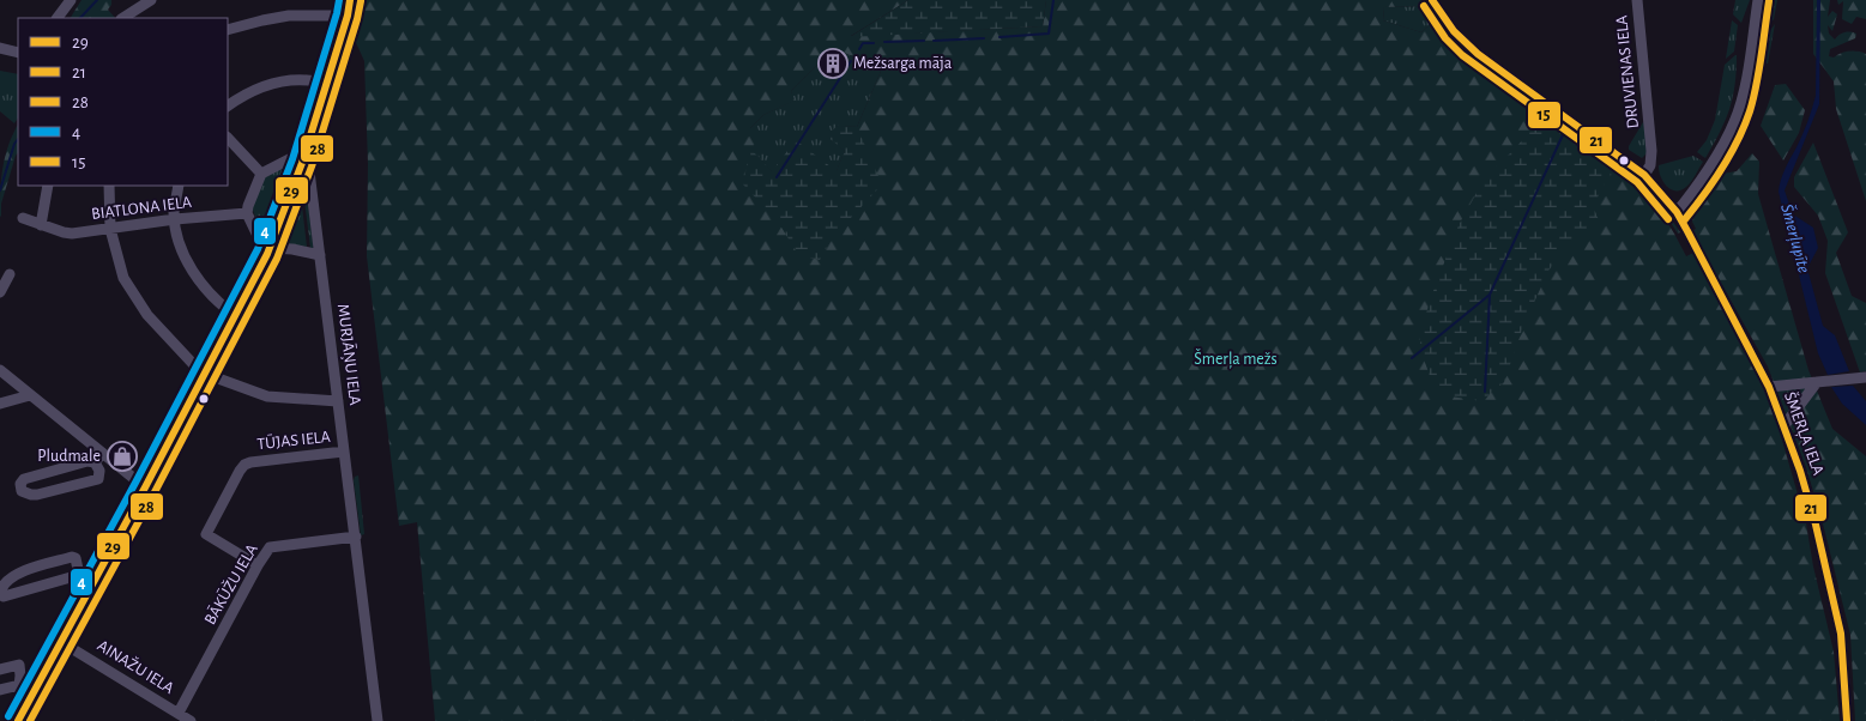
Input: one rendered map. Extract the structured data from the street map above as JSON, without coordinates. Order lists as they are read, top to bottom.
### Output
{
  "streets": {
    "street": [
      "DRUVIENAS IELA",
      "BIATLONA IELA",
      "MURJĀŅU IELA",
      "ŠMERĻA IELA",
      "TŪJAS IELA",
      "BĀKŪŽU IELA",
      "AINAŽU IELA"
    ]
  },
  "crossings": [
    ["DRUVIENAS IELA", "ŠMERĻA IELA"],
    ["MURJĀŅU IELA", "TŪJAS IELA"],
    ["MURJĀŅU IELA", "BĀKŪŽU IELA"],
    ["TŪJAS IELA", "BĀKŪŽU IELA"],
    ["BĀKŪŽU IELA", "AINAŽU IELA"]
  ],
  "water": ["Šmerļupīte"],
  "parks": ["Šmerļa mežs"],
  "places": {
    "building": ["Mežsarga māja"],
    "shop": ["Pludmale"]
  },
  "lines": [
    "transit line 29",
    "transit line 21",
    "transit line 4",
    "transit line 28",
    "transit line 15"
  ],
  "legend": [
    "29",
    "21",
    "28",
    "4",
    "15"
  ]
}
